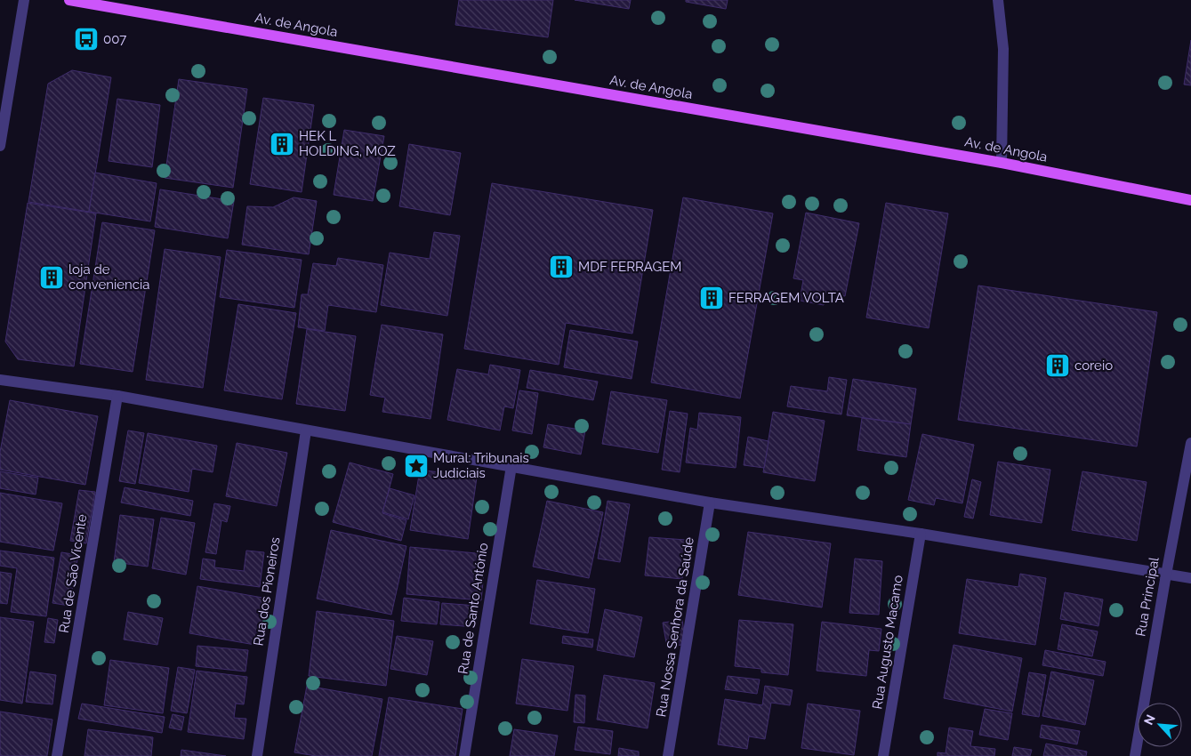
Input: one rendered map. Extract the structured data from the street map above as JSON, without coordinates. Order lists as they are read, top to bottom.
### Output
{
  "streets": {
    "main road": ["Av. de Angola"],
    "street": [
      "Rua de São Vicente",
      "Rua dos Pioneiros",
      "Rua Principal",
      "Rua de Santo António",
      "Rua Nossa Senhora da Saúde",
      "Rua Augusto Macamo"
    ]
  },
  "places": {
    "bus stop": ["007"],
    "building": [
      "HEK L HOLDING, MOZ",
      "MDF FERRAGEM",
      "loja de conveniencia",
      "FERRAGEM VOLTA",
      "coreio"
    ],
    "place": ["Mural: Tribunais Judiciais"]
  },
  "north": "top left"
}
